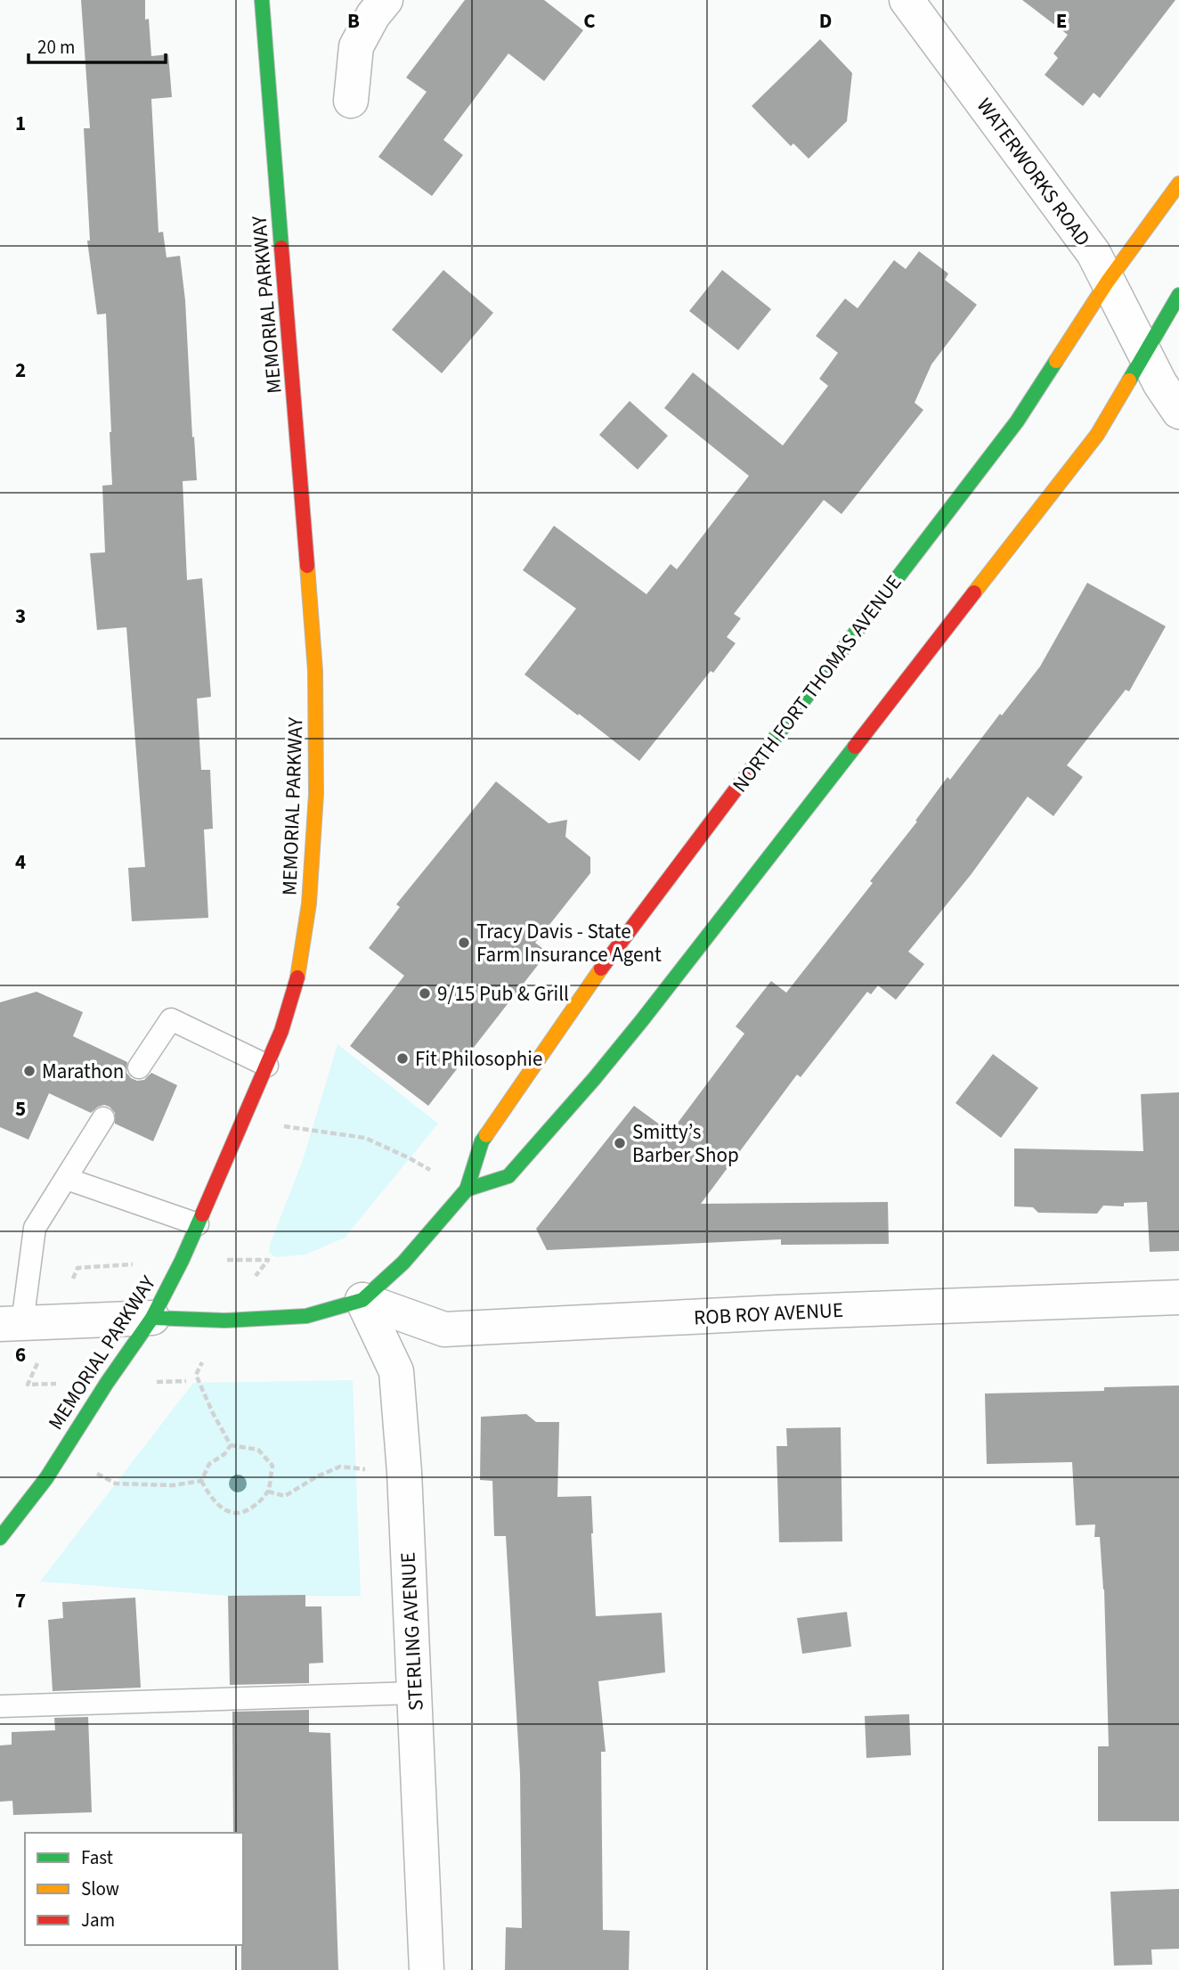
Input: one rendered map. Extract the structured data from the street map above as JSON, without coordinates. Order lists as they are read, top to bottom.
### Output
{
  "streets": {
    "street": [
      "WATERWORKS ROAD",
      "MEMORIAL PARKWAY",
      "NORTH FORT THOMAS AVENUE",
      "ROB ROY AVENUE",
      "STERLING AVENUE"
    ]
  },
  "crossings": [
    ["WATERWORKS ROAD", "NORTH FORT THOMAS AVENUE"],
    ["MEMORIAL PARKWAY", "NORTH FORT THOMAS AVENUE"],
    ["NORTH FORT THOMAS AVENUE", "ROB ROY AVENUE"],
    ["NORTH FORT THOMAS AVENUE", "STERLING AVENUE"],
    ["ROB ROY AVENUE", "STERLING AVENUE"]
  ],
  "places": [
    "Tracy Davis - State Farm Insurance Agent",
    "9/15 Pub & Grill",
    "Fit Philosophie",
    "Marathon",
    "Smitty’s Barber Shop"
  ],
  "legend": ["Fast", "Slow", "Jam"],
  "scale_bar": "20 m",
  "grid": {
    "columns": [
      "B",
      "C",
      "D",
      "E"
    ],
    "rows": [
      "1",
      "2",
      "3",
      "4",
      "5",
      "6",
      "7"
    ]
  }
}
